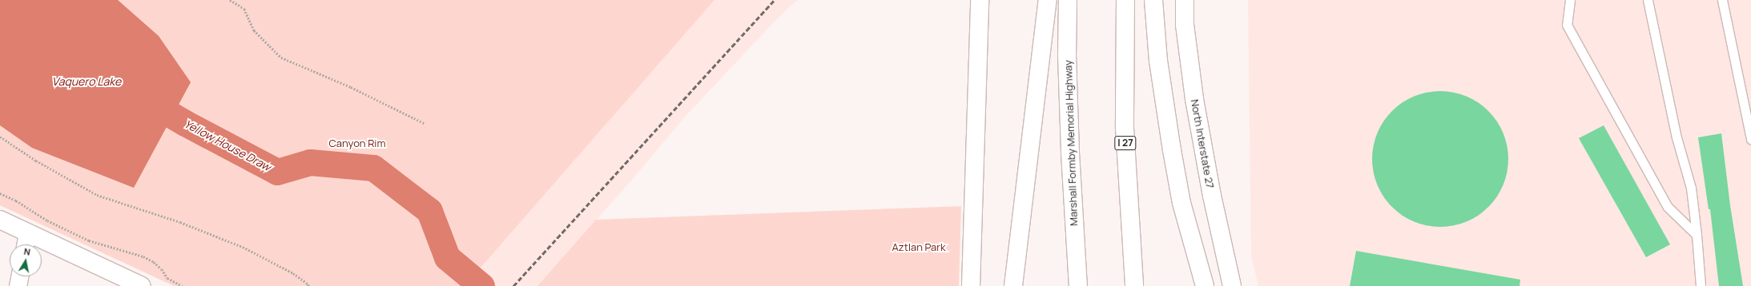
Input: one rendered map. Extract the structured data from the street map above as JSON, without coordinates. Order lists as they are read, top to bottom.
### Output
{
  "streets": {
    "main road": ["Marshall Formby Memorial Highway", "I 27", "North Interstate 27"]
  },
  "water": ["Vaquero Lake", "Yellow House Draw"],
  "parks": ["Canyon Rim", "Aztlan Park"],
  "north": "top"
}
